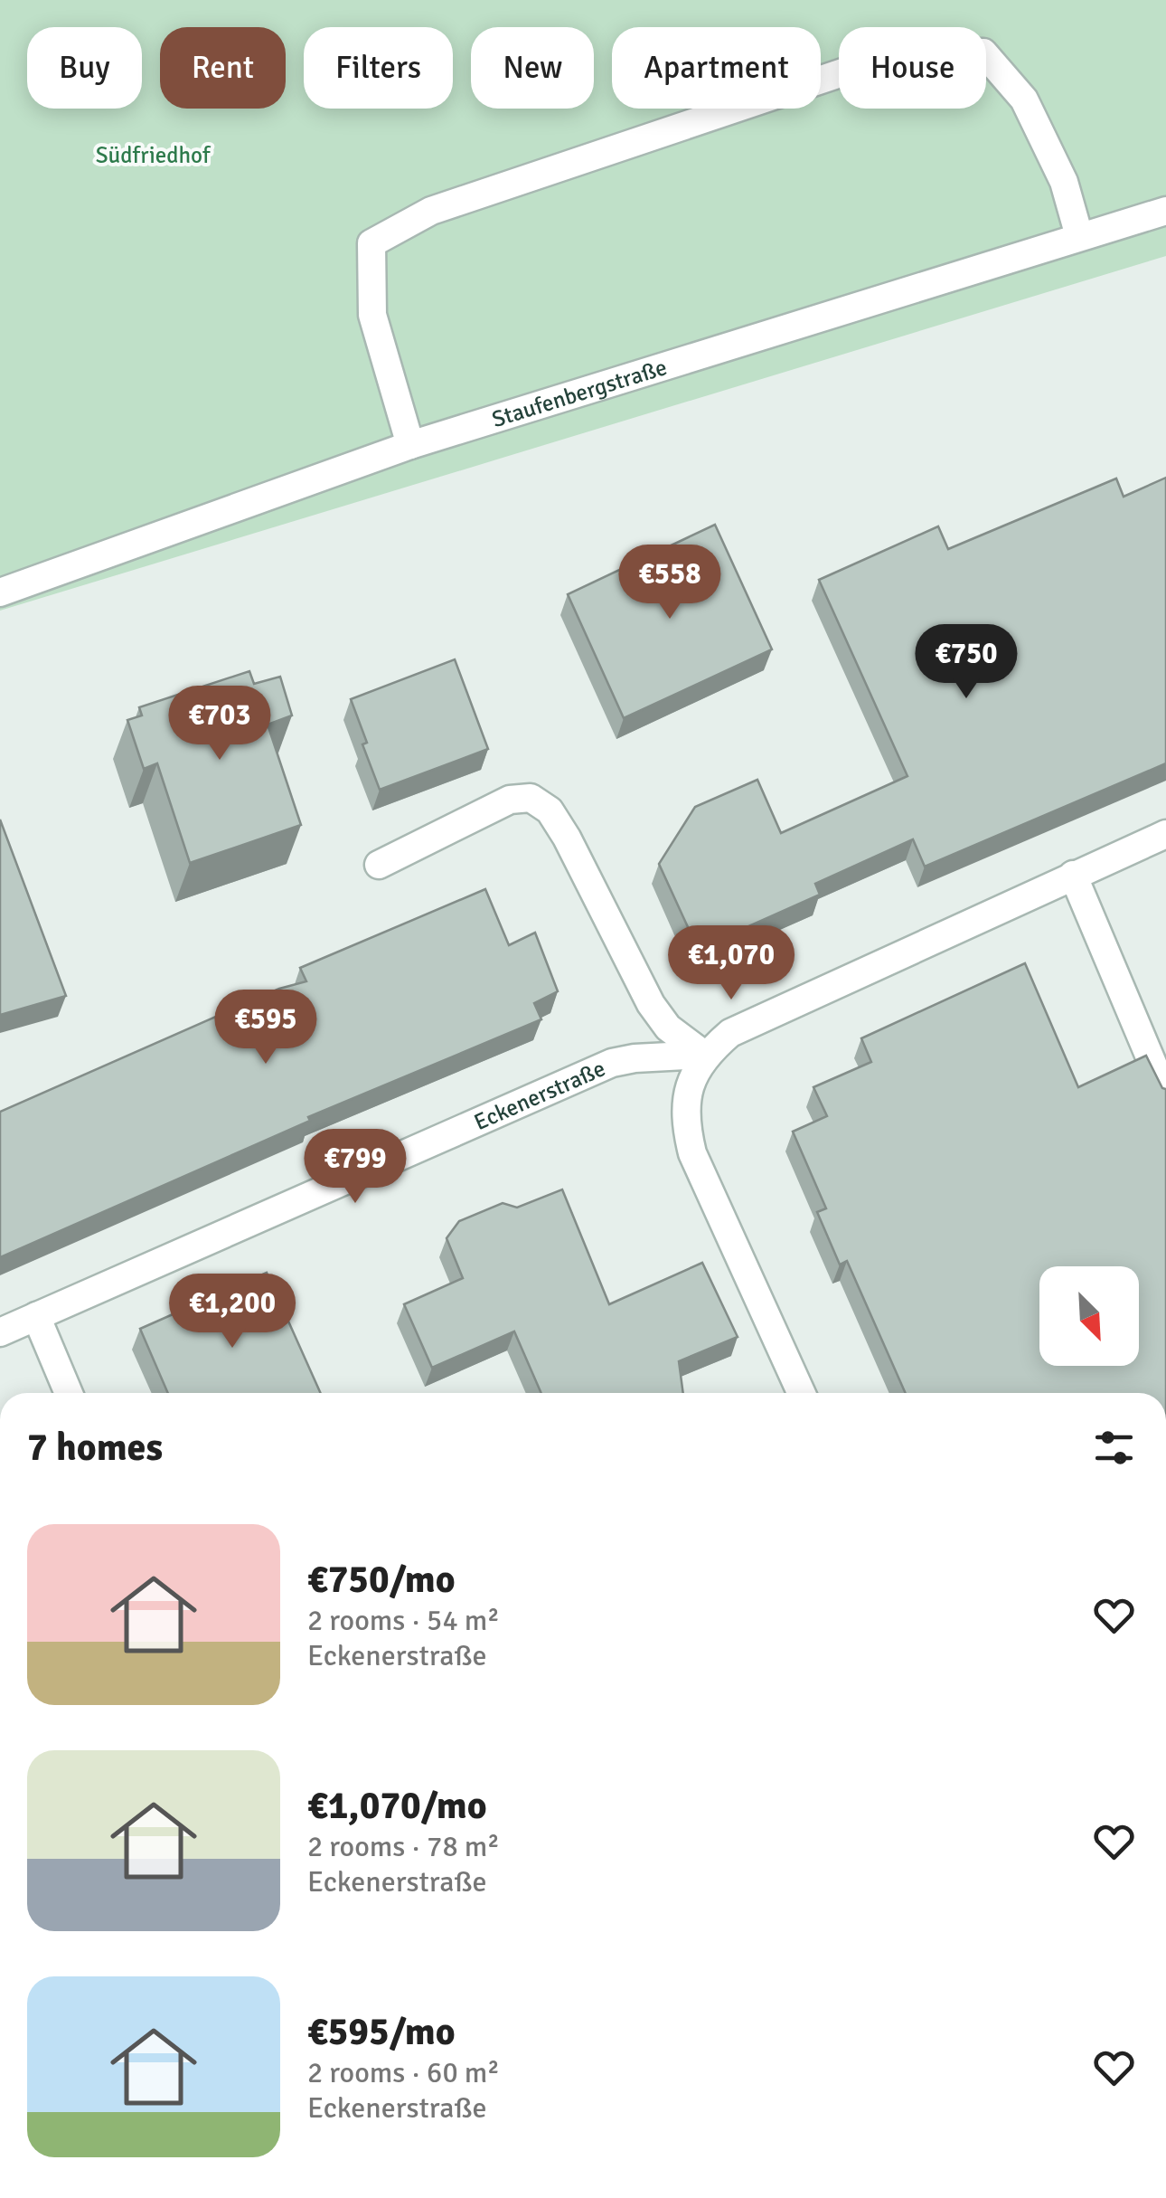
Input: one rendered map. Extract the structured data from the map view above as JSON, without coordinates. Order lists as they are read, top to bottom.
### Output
{
  "streets": {
    "street": ["Staufenbergstraße", "Eckenerstraße"]
  },
  "parks": ["Südfriedhof"],
  "north": "bottom right",
  "page": {
    "chip": [
      "Buy",
      "Rent",
      "Filters",
      "New",
      "Apartment",
      "House"
    ],
    "price": [
      "€558",
      "€750",
      "€703",
      "€1,070",
      "€595",
      "€799",
      "€1,200"
    ],
    "heading": "7 homes",
    "list": [
      {
        "name": "€750/mo",
        "note": "2 rooms · 54 m² · Eckenerstraße"
      },
      {
        "name": "€1,070/mo",
        "note": "2 rooms · 78 m² · Eckenerstraße"
      },
      {
        "name": "€595/mo",
        "note": "2 rooms · 60 m² · Eckenerstraße"
      }
    ]
  }
}
